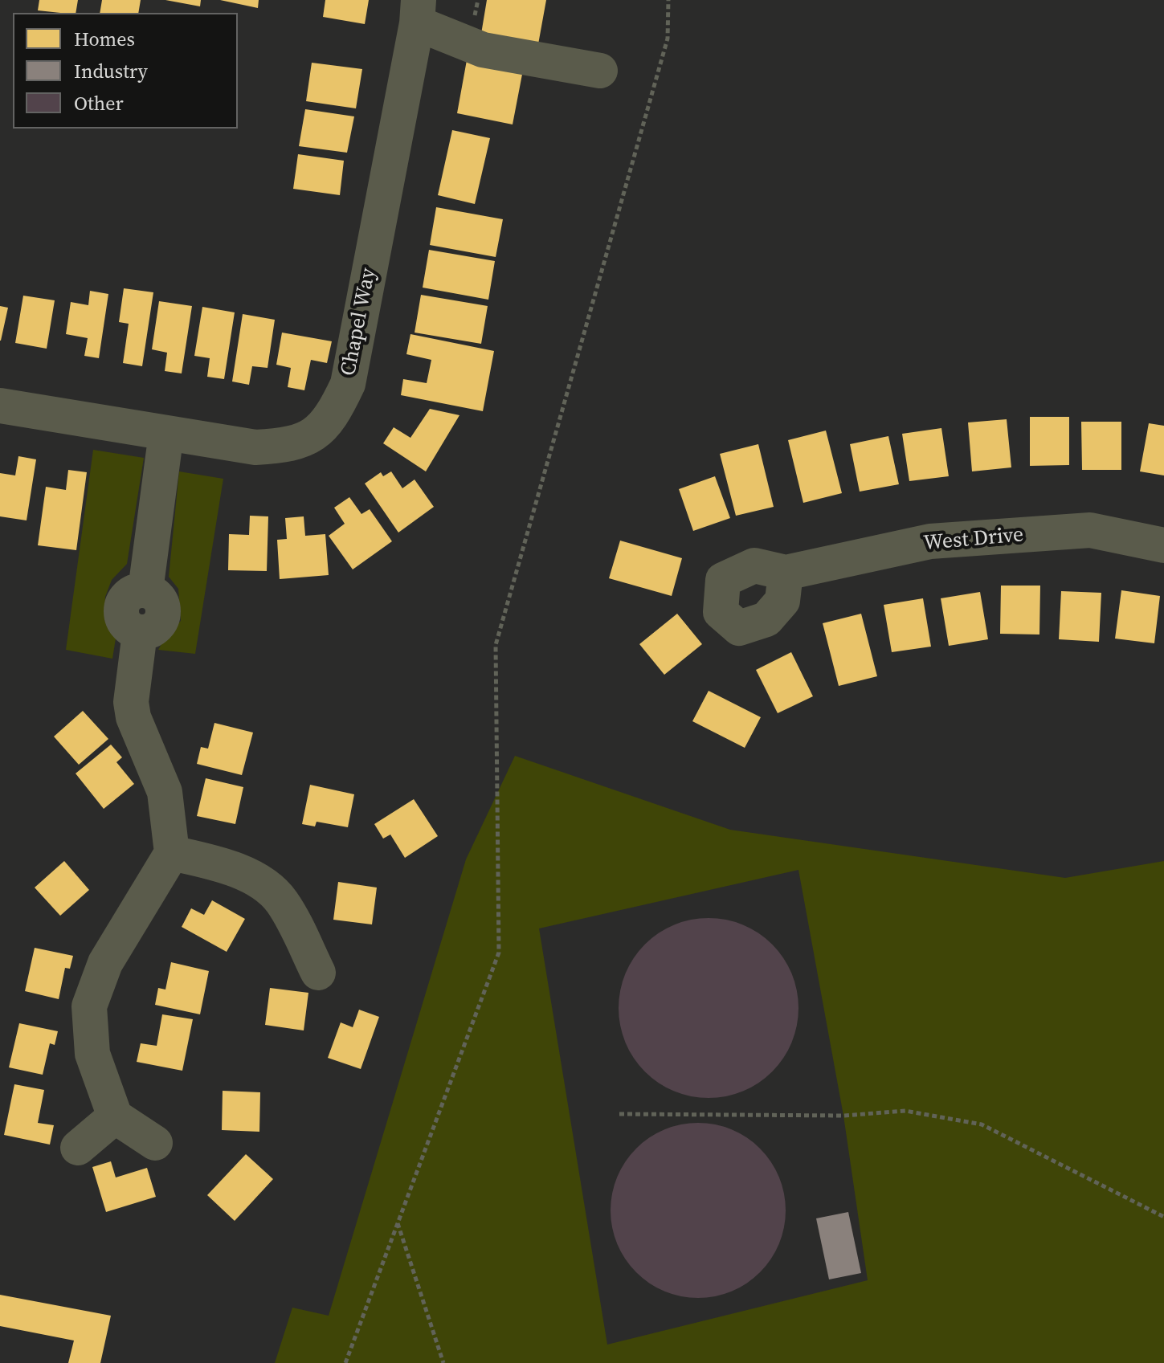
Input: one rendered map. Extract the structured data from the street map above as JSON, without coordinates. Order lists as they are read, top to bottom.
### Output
{
  "streets": {
    "street": ["Chapel Way", "West Drive"]
  },
  "legend": ["Homes", "Industry", "Other"]
}
